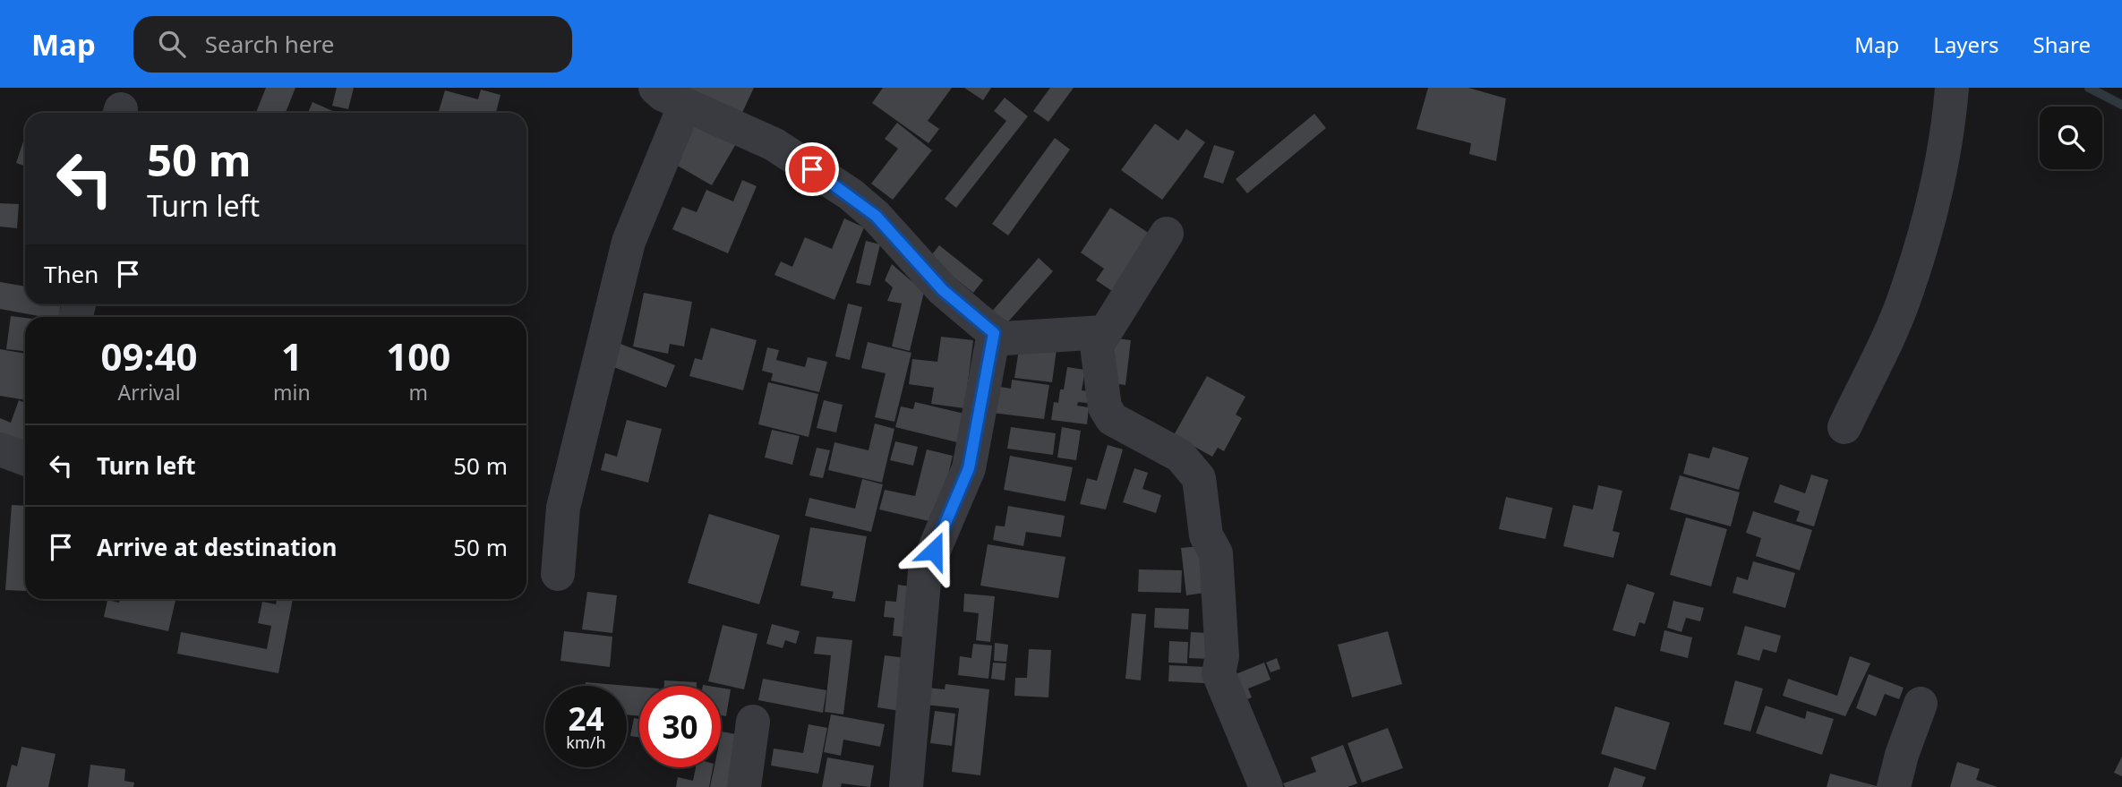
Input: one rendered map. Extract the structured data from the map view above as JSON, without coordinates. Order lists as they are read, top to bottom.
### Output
{
  "page": {
    "header": "Map",
    "search": "Search here",
    "nav": ["Map", "Layers", "Share"],
    "turn": ["50 m", "Turn left"],
    "then": "Then",
    "eta": [
      "09:40",
      "Arrival",
      "1",
      "min",
      "100",
      "m"
    ],
    "list": [
      {
        "name": "Turn left",
        "value": "50 m"
      },
      {
        "name": "Arrive at destination",
        "value": "50 m"
      }
    ],
    "speed": "24 km/h",
    "limit": "30"
  }
}
